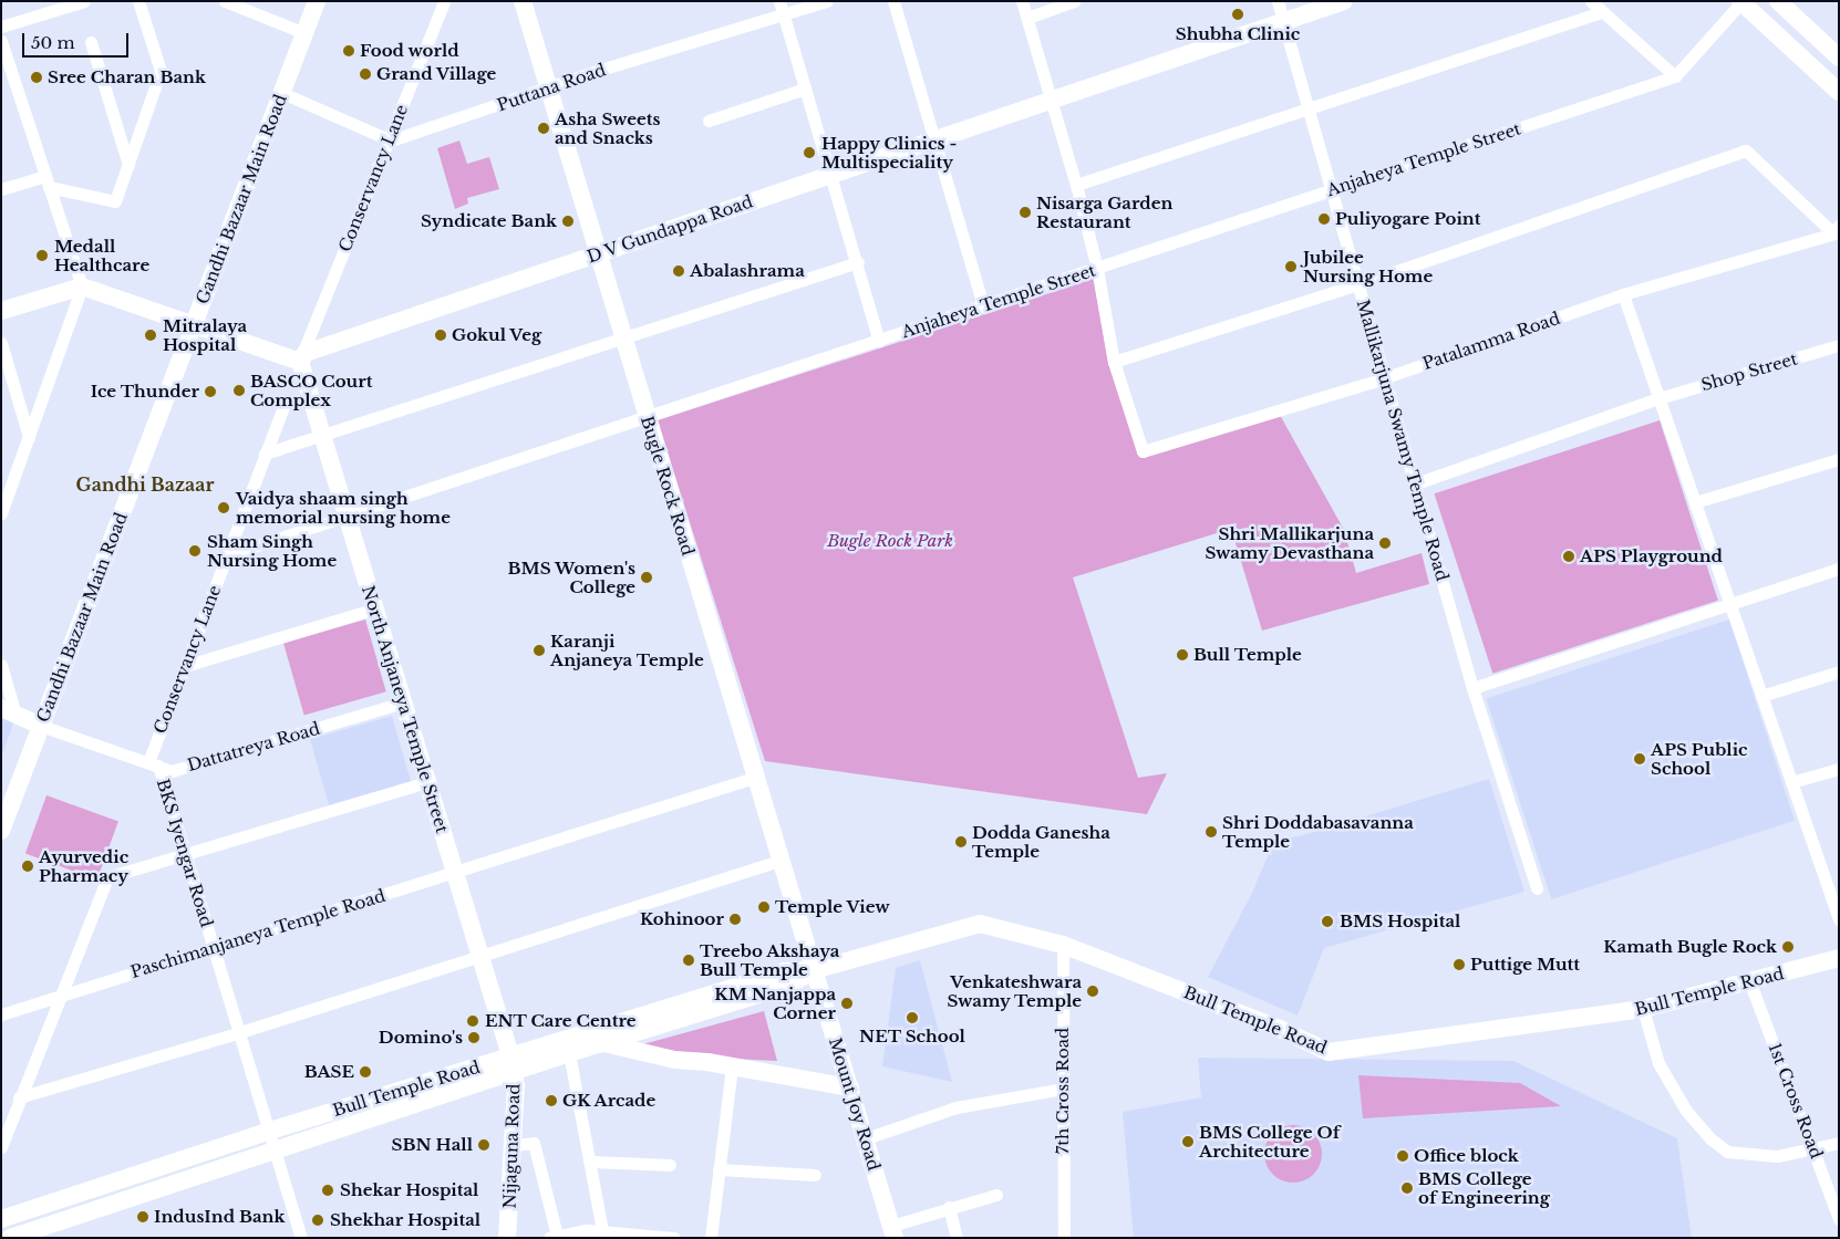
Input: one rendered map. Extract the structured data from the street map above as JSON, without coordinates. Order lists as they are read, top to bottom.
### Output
{
  "streets": {
    "street": [
      "Puttana Road",
      "Anjaheya Temple Street",
      "Conservancy Lane",
      "Gandhi Bazaar Main Road",
      "D V Gundappa Road",
      "Patalamma Road",
      "Shop Street",
      "Mallikarjuna Swamy Temple Road",
      "Bugle Rock Road",
      "North Anjaneya Temple Street",
      "Dattatreya Road",
      "BKS Iyengar Road",
      "Paschimanjaneya Temple Road",
      "Bull Temple Road",
      "7th Cross Road",
      "1st Cross Road",
      "Mount Joy Road",
      "Nijaguna Road"
    ]
  },
  "crossings": [
    ["Puttana Road", "Conservancy Lane"],
    ["Puttana Road", "Bugle Rock Road"],
    ["Anjaheya Temple Street", "Conservancy Lane"],
    ["Anjaheya Temple Street", "Mallikarjuna Swamy Temple Road"],
    ["Anjaheya Temple Street", "Bugle Rock Road"],
    ["Anjaheya Temple Street", "North Anjaneya Temple Street"],
    ["Conservancy Lane", "D V Gundappa Road"],
    ["Conservancy Lane", "North Anjaneya Temple Street"],
    ["Conservancy Lane", "Dattatreya Road"],
    ["Conservancy Lane", "BKS Iyengar Road"],
    ["Gandhi Bazaar Main Road", "Dattatreya Road"],
    ["D V Gundappa Road", "Mallikarjuna Swamy Temple Road"],
    ["D V Gundappa Road", "Bugle Rock Road"],
    ["D V Gundappa Road", "North Anjaneya Temple Street"],
    ["Patalamma Road", "Mallikarjuna Swamy Temple Road"],
    ["Shop Street", "Mallikarjuna Swamy Temple Road"],
    ["Bugle Rock Road", "Paschimanjaneya Temple Road"],
    ["Bugle Rock Road", "Bull Temple Road"],
    ["Bugle Rock Road", "Mount Joy Road"],
    ["North Anjaneya Temple Street", "Dattatreya Road"],
    ["North Anjaneya Temple Street", "Paschimanjaneya Temple Road"],
    ["North Anjaneya Temple Street", "Bull Temple Road"],
    ["North Anjaneya Temple Street", "Nijaguna Road"],
    ["Dattatreya Road", "BKS Iyengar Road"],
    ["BKS Iyengar Road", "Paschimanjaneya Temple Road"],
    ["BKS Iyengar Road", "Bull Temple Road"],
    ["Bull Temple Road", "7th Cross Road"],
    ["Bull Temple Road", "1st Cross Road"],
    ["Bull Temple Road", "Mount Joy Road"],
    ["Bull Temple Road", "Nijaguna Road"]
  ],
  "districts": ["Gandhi Bazaar"],
  "parks": ["Bugle Rock Park"],
  "places": [
    "Shubha Clinic",
    "Food world",
    "Grand Village",
    "Sree Charan Bank",
    "Asha Sweets and Snacks",
    "Happy Clinics - Multispeciality",
    "Nisarga Garden Restaurant",
    "Puliyogare Point",
    "Syndicate Bank",
    "Medall Healthcare",
    "Jubilee Nursing Home",
    "Abalashrama",
    "Mitralaya Hospital",
    "Gokul Veg",
    "BASCO Court Complex",
    "Ice Thunder",
    "Vaidya shaam singh memorial nursing home",
    "Shri Mallikarjuna Swamy Devasthana",
    "Sham Singh Nursing Home",
    "APS Playground",
    "BMS Women's College",
    "Karanji Anjaneya Temple",
    "Bull Temple",
    "APS Public School",
    "Shri Doddabasavanna Temple",
    "Dodda Ganesha Temple",
    "Ayurvedic Pharmacy",
    "Temple View",
    "Kohinoor",
    "BMS Hospital",
    "Kamath Bugle Rock",
    "Treebo Akshaya Bull Temple",
    "Puttige Mutt",
    "Venkateshwara Swamy Temple",
    "KM Nanjappa Corner",
    "NET School",
    "ENT Care Centre",
    "Domino's",
    "BASE",
    "GK Arcade",
    "BMS College Of Architecture",
    "SBN Hall",
    "Office block",
    "BMS College of Engineering",
    "Shekar Hospital",
    "IndusInd Bank",
    "Shekhar Hospital"
  ],
  "scale_bar": "50 m"
}
